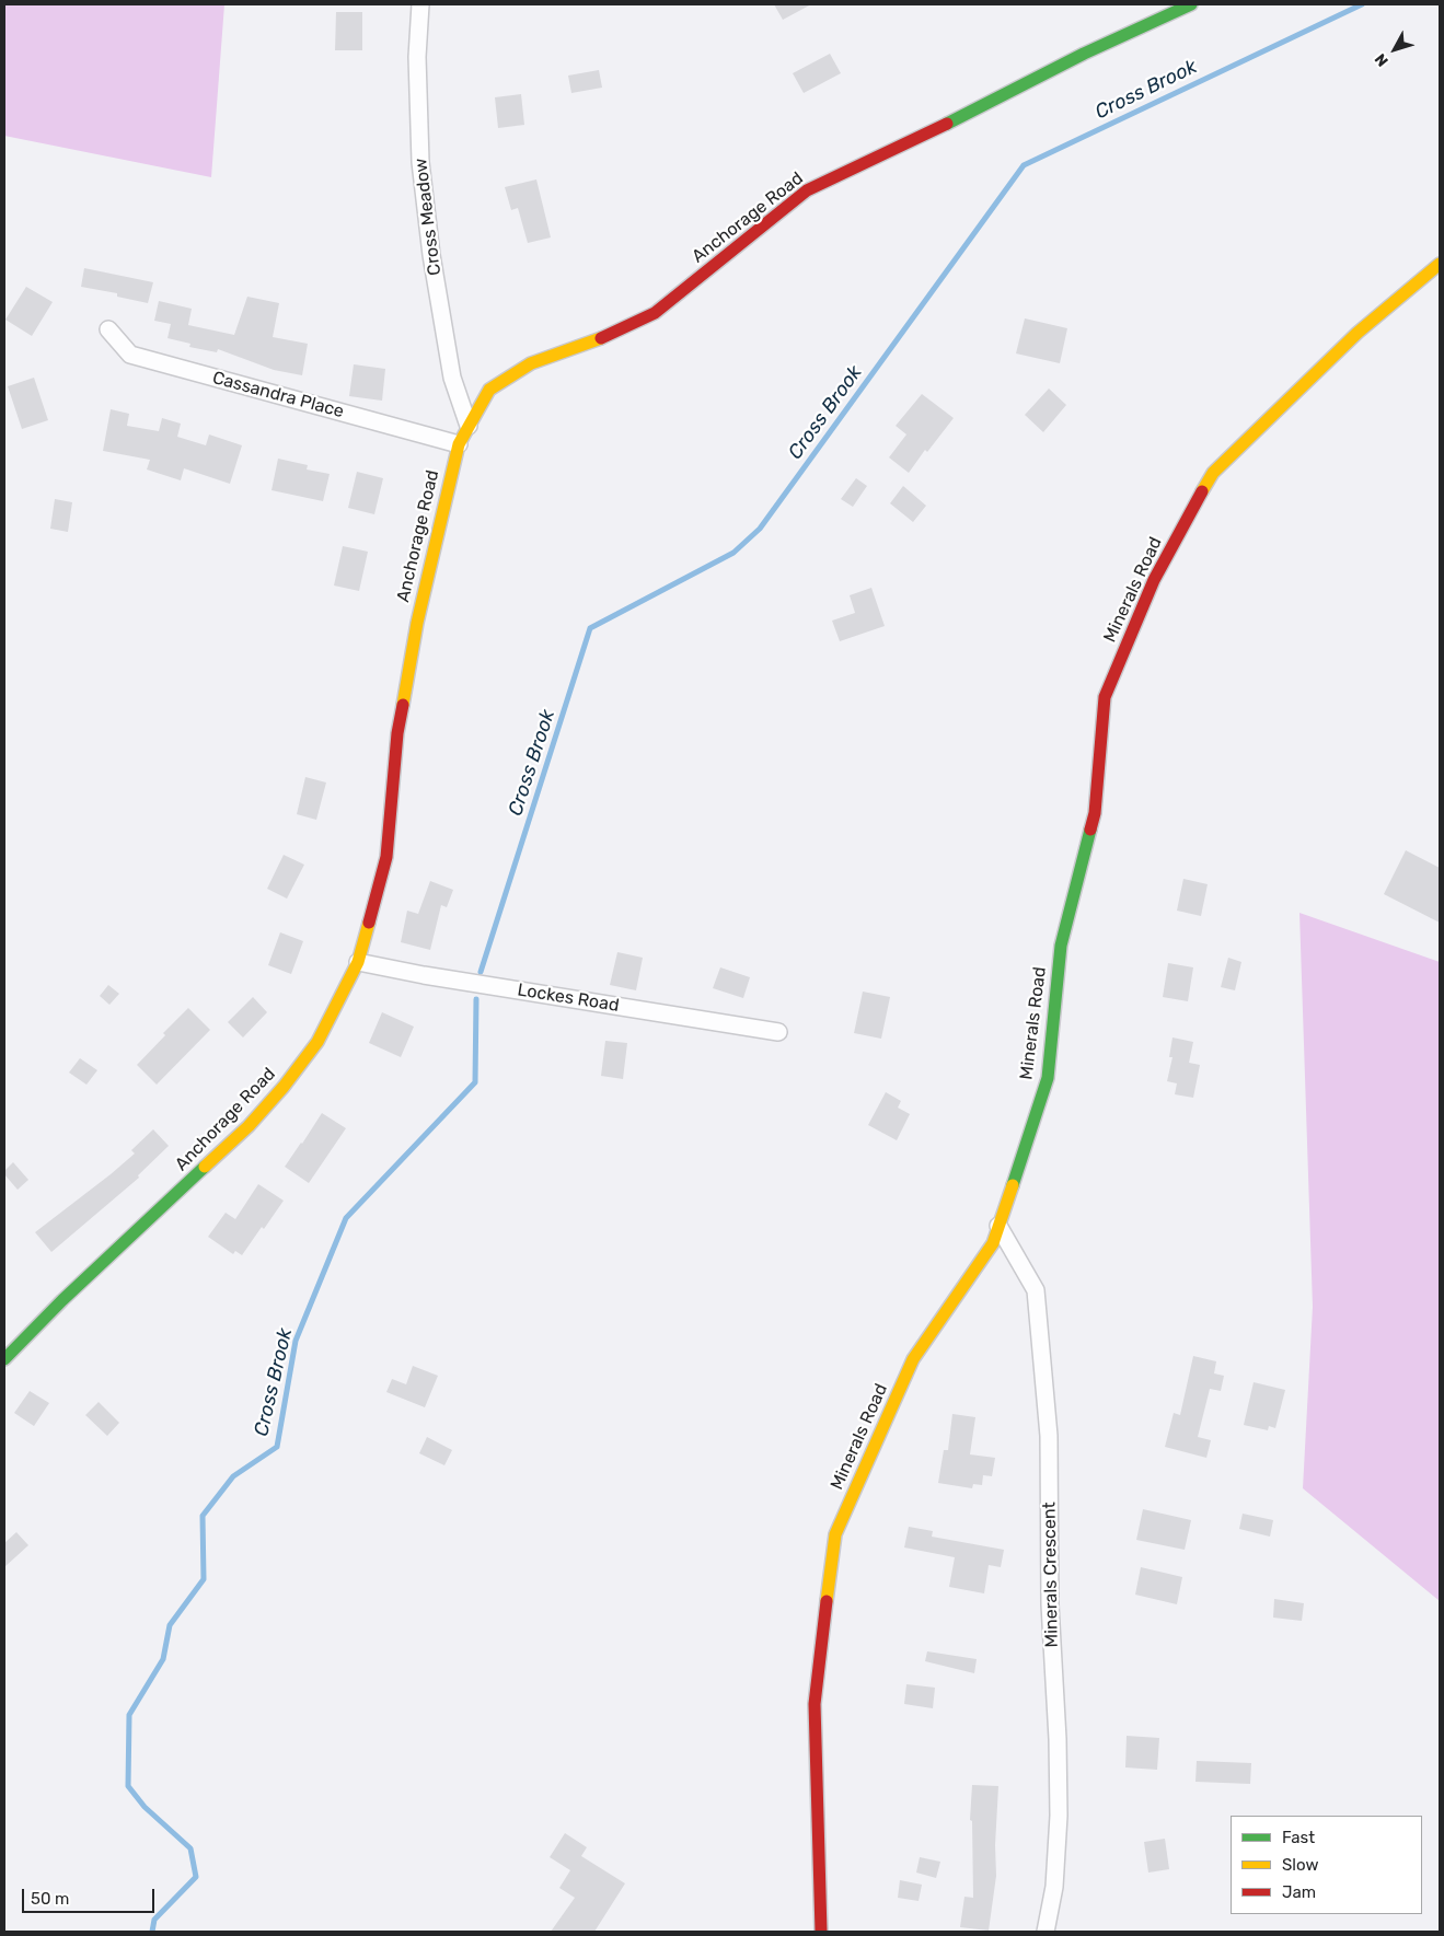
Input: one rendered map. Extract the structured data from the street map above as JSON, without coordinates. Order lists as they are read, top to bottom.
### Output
{
  "streets": {
    "street": [
      "Cross Meadow",
      "Anchorage Road",
      "Cassandra Place",
      "Minerals Road",
      "Lockes Road",
      "Minerals Crescent"
    ]
  },
  "crossings": [
    ["Cross Meadow", "Anchorage Road"],
    ["Anchorage Road", "Cassandra Place"],
    ["Anchorage Road", "Lockes Road"],
    ["Minerals Road", "Minerals Crescent"]
  ],
  "water": ["Cross Brook"],
  "legend": ["Fast", "Slow", "Jam"],
  "scale_bar": "50 m",
  "north": "bottom left"
}
